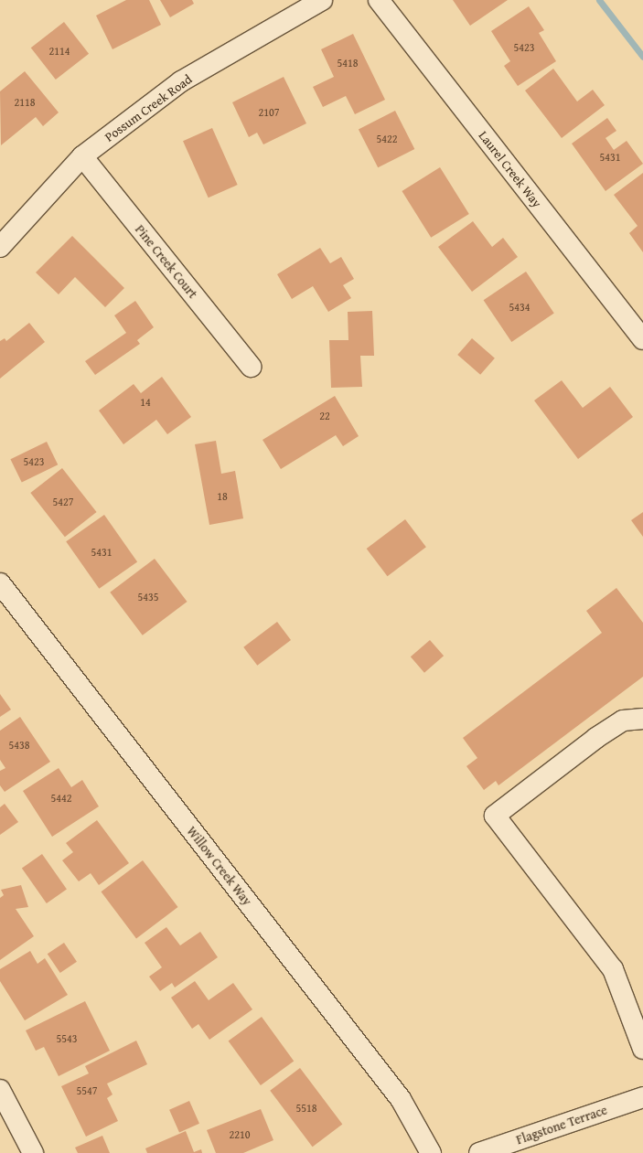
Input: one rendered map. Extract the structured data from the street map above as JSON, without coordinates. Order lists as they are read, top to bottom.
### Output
{
  "streets": {
    "street": [
      "Possum Creek Road",
      "Laurel Creek Way",
      "Pine Creek Court",
      "Willow Creek Way",
      "Flagstone Terrace"
    ]
  },
  "crossings": [
    ["Possum Creek Road", "Pine Creek Court"]
  ],
  "house_numbers": [
    "5423",
    "2114",
    "5418",
    "2118",
    "2107",
    "5422",
    "5431",
    "5434",
    "14",
    "22",
    "5423",
    "18",
    "5427",
    "5431",
    "5435",
    "5438",
    "5442",
    "5543",
    "5547",
    "5518",
    "2210"
  ]
}
